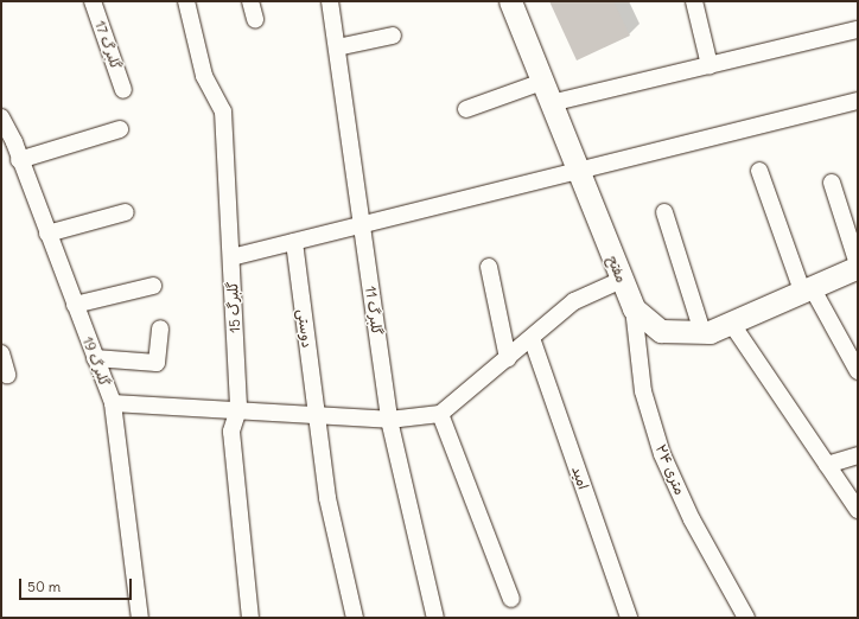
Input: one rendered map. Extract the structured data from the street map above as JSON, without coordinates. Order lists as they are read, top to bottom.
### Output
{
  "streets": {
    "street": [
      "گلبرگ 17",
      "مفتح",
      "گلبرگ 15",
      "گلبرگ 11",
      "دوستی",
      "گلبرگ 19",
      "۲۴ متری",
      "امید"
    ]
  },
  "crossings": [
    ["مفتح", "۲۴ متری"]
  ],
  "scale_bar": "50 m"
}
